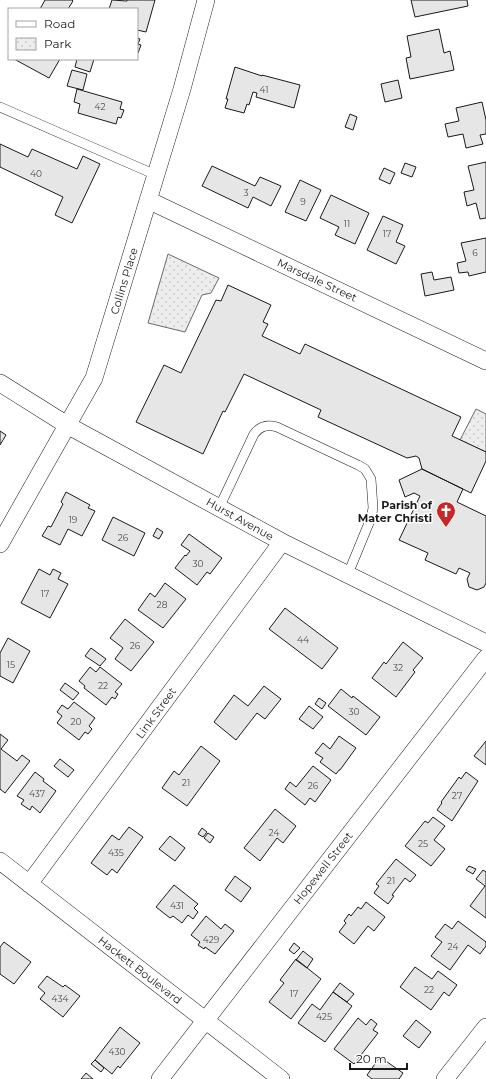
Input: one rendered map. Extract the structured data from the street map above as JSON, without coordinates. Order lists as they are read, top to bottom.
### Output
{
  "streets": {
    "street": [
      "Marsdale Street",
      "Collins Place",
      "Hurst Avenue",
      "Link Street",
      "Hopewell Street",
      "Hackett Boulevard"
    ]
  },
  "crossings": [
    ["Marsdale Street", "Collins Place"],
    ["Collins Place", "Hurst Avenue"],
    ["Hurst Avenue", "Link Street"],
    ["Link Street", "Hackett Boulevard"],
    ["Hopewell Street", "Hackett Boulevard"]
  ],
  "places": {
    "church": ["Parish of Mater Christi"]
  },
  "house_numbers": [
    "41",
    "42",
    "40",
    "3",
    "9",
    "11",
    "17",
    "6",
    "19",
    "26",
    "30",
    "17",
    "28",
    "44",
    "26",
    "15",
    "32",
    "22",
    "30",
    "20",
    "21",
    "26",
    "437",
    "27",
    "24",
    "25",
    "435",
    "21",
    "431",
    "429",
    "24",
    "22",
    "17",
    "434",
    "425",
    "430"
  ],
  "legend": ["Road", "Park"],
  "scale_bar": "20 m"
}
